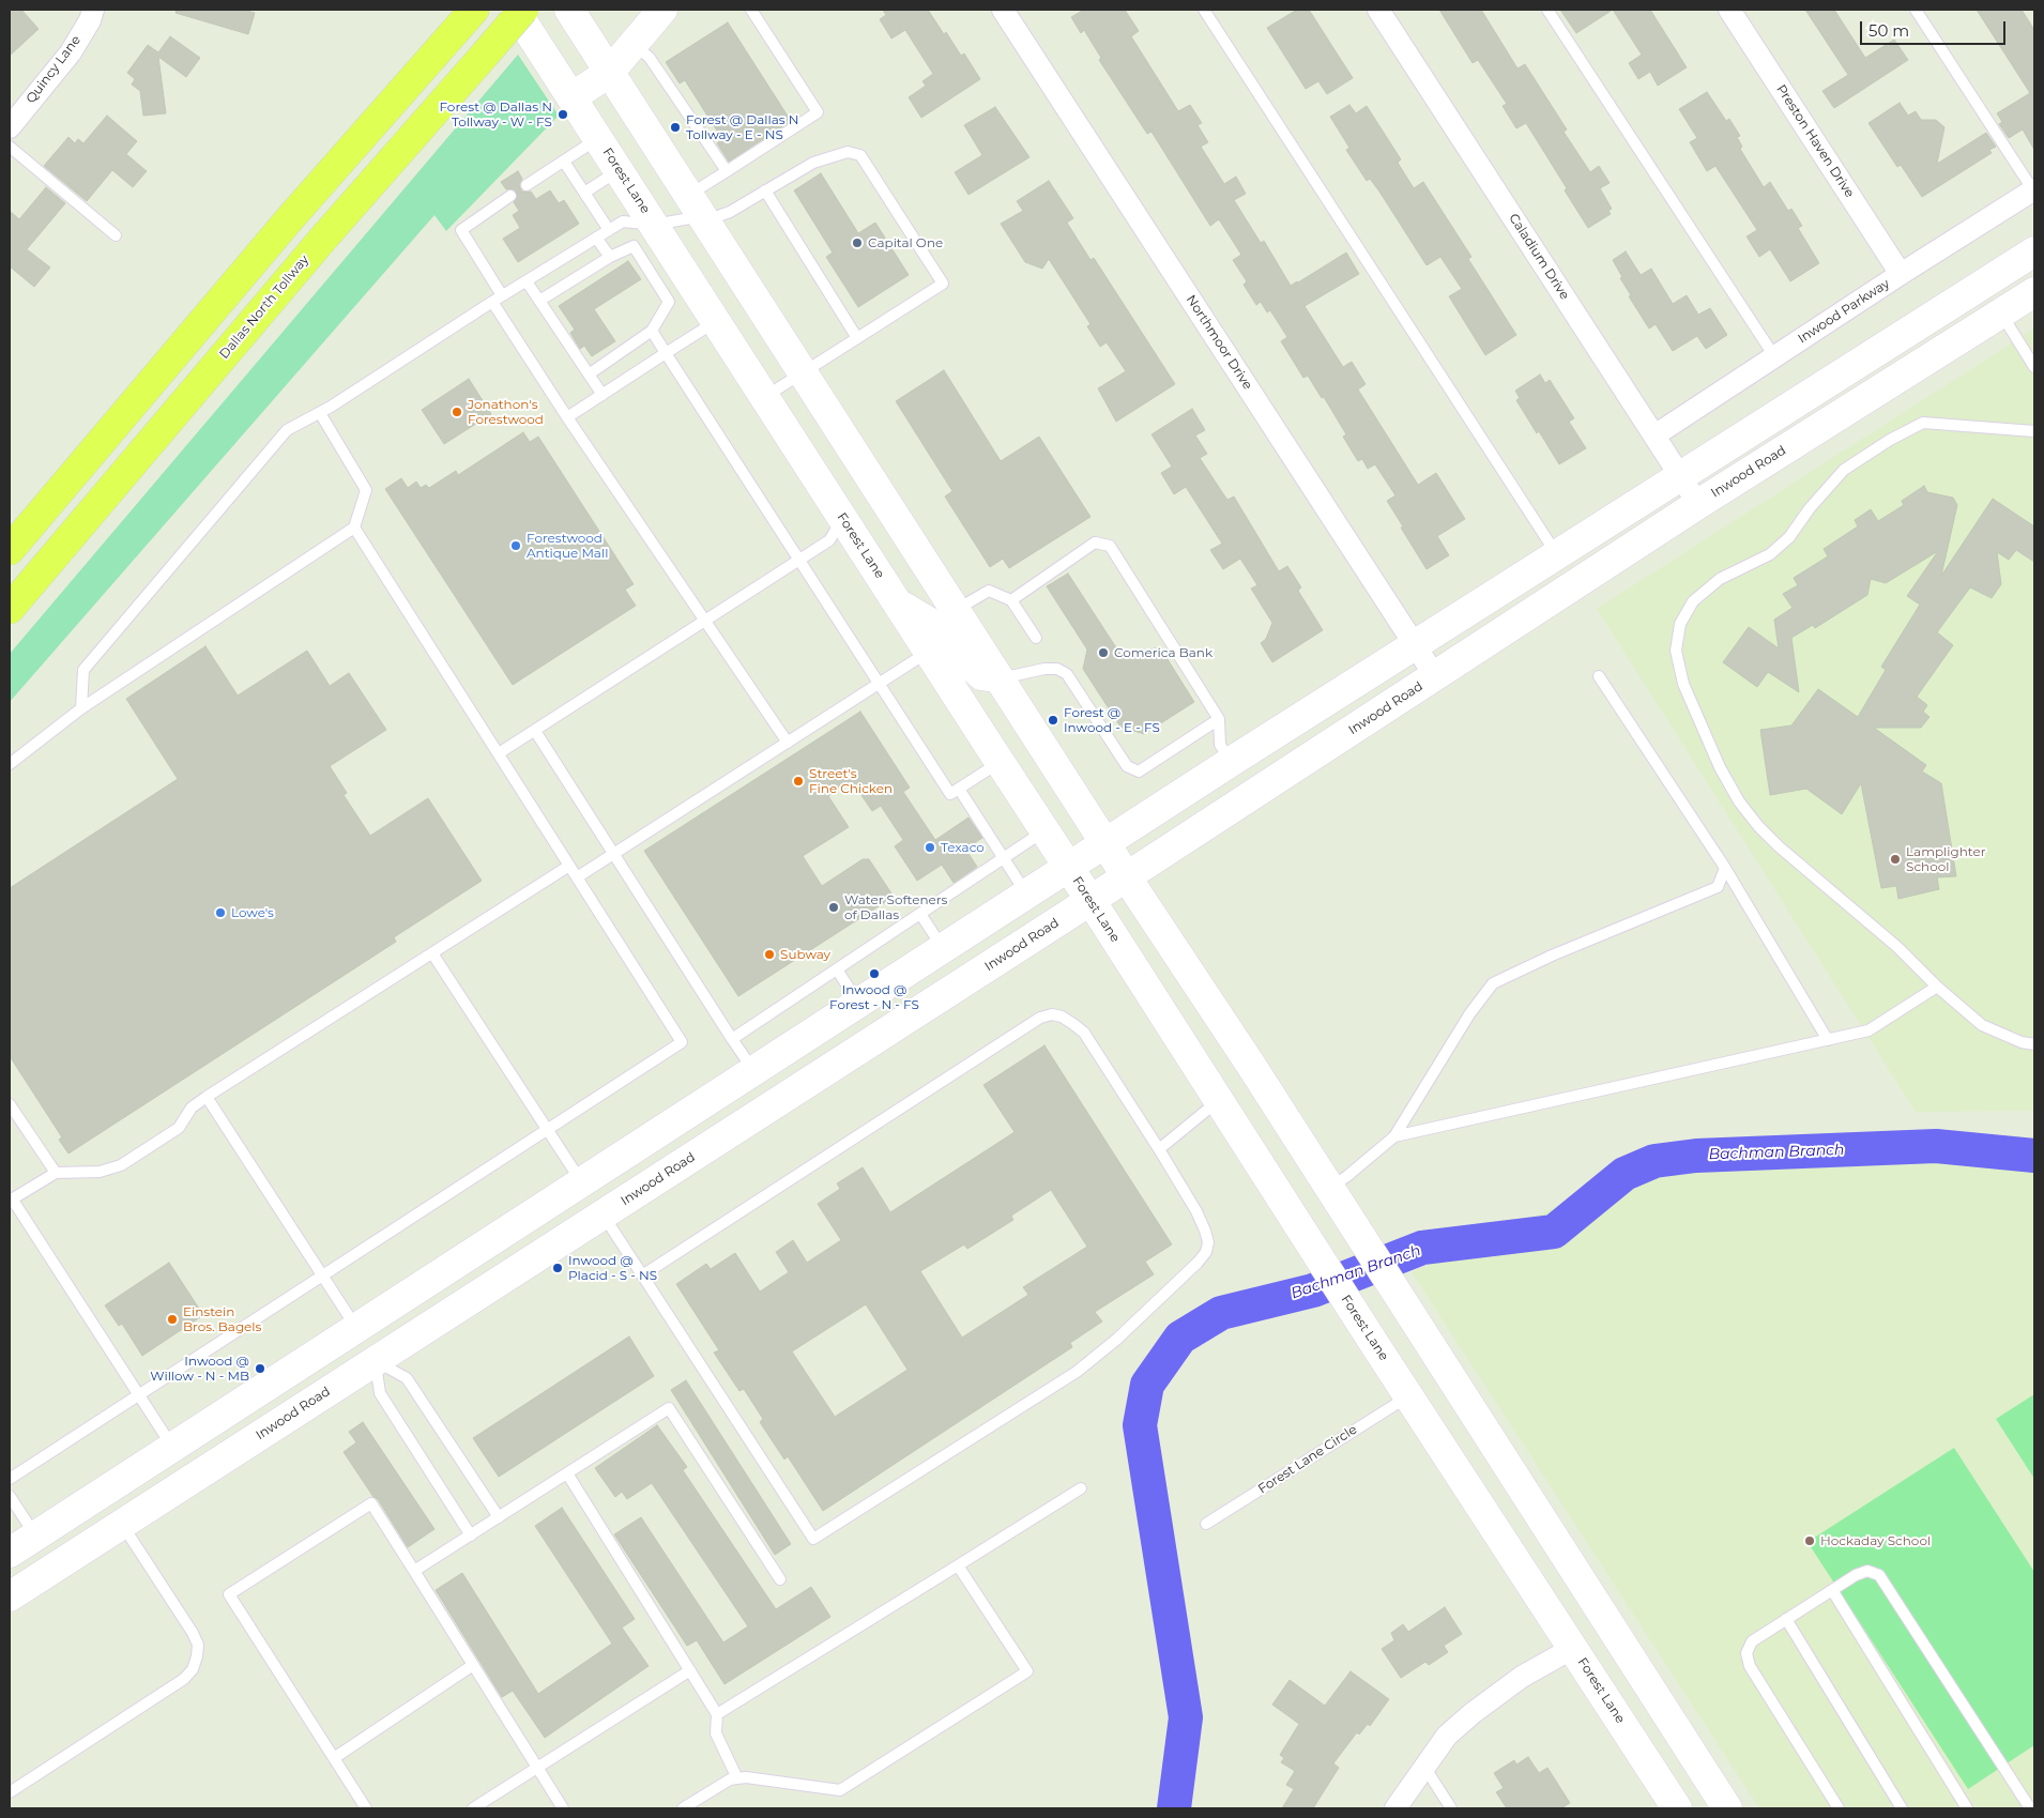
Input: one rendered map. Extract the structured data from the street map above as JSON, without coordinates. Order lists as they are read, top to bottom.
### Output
{
  "streets": {
    "highway": ["Dallas North Tollway"],
    "main road": ["Forest Lane", "Inwood Road"],
    "street": [
      "Quincy Lane",
      "Preston Haven Drive",
      "Caladium Drive",
      "Inwood Parkway",
      "Northmoor Drive"
    ],
    "lane": ["Forest Lane Circle"]
  },
  "crossings": [
    ["Preston Haven Drive", "Inwood Parkway"],
    ["Forest Lane", "Inwood Road"],
    ["Forest Lane", "Forest Lane Circle"],
    ["Caladium Drive", "Inwood Parkway"],
    ["Caladium Drive", "Inwood Road"],
    ["Northmoor Drive", "Inwood Road"]
  ],
  "water": ["Bachman Branch"],
  "places": [
    "Forest @ Dallas N Tollway - W - FS",
    "Forest @ Dallas N Tollway - E - NS",
    "Capital One",
    "Jonathon's Forestwood",
    "Forestwood Antique Mall",
    "Comerica Bank",
    "Forest @ Inwood - E - FS",
    "Street's Fine Chicken",
    "Texaco",
    "Lamplighter School",
    "Water Softeners of Dallas",
    "Lowe's",
    "Subway",
    "Inwood @ Forest - N - FS",
    "Inwood @ Placid - S - NS",
    "Einstein Bros. Bagels",
    "Inwood @ Willow - N - MB",
    "Hockaday School"
  ],
  "scale_bar": "50 m"
}
